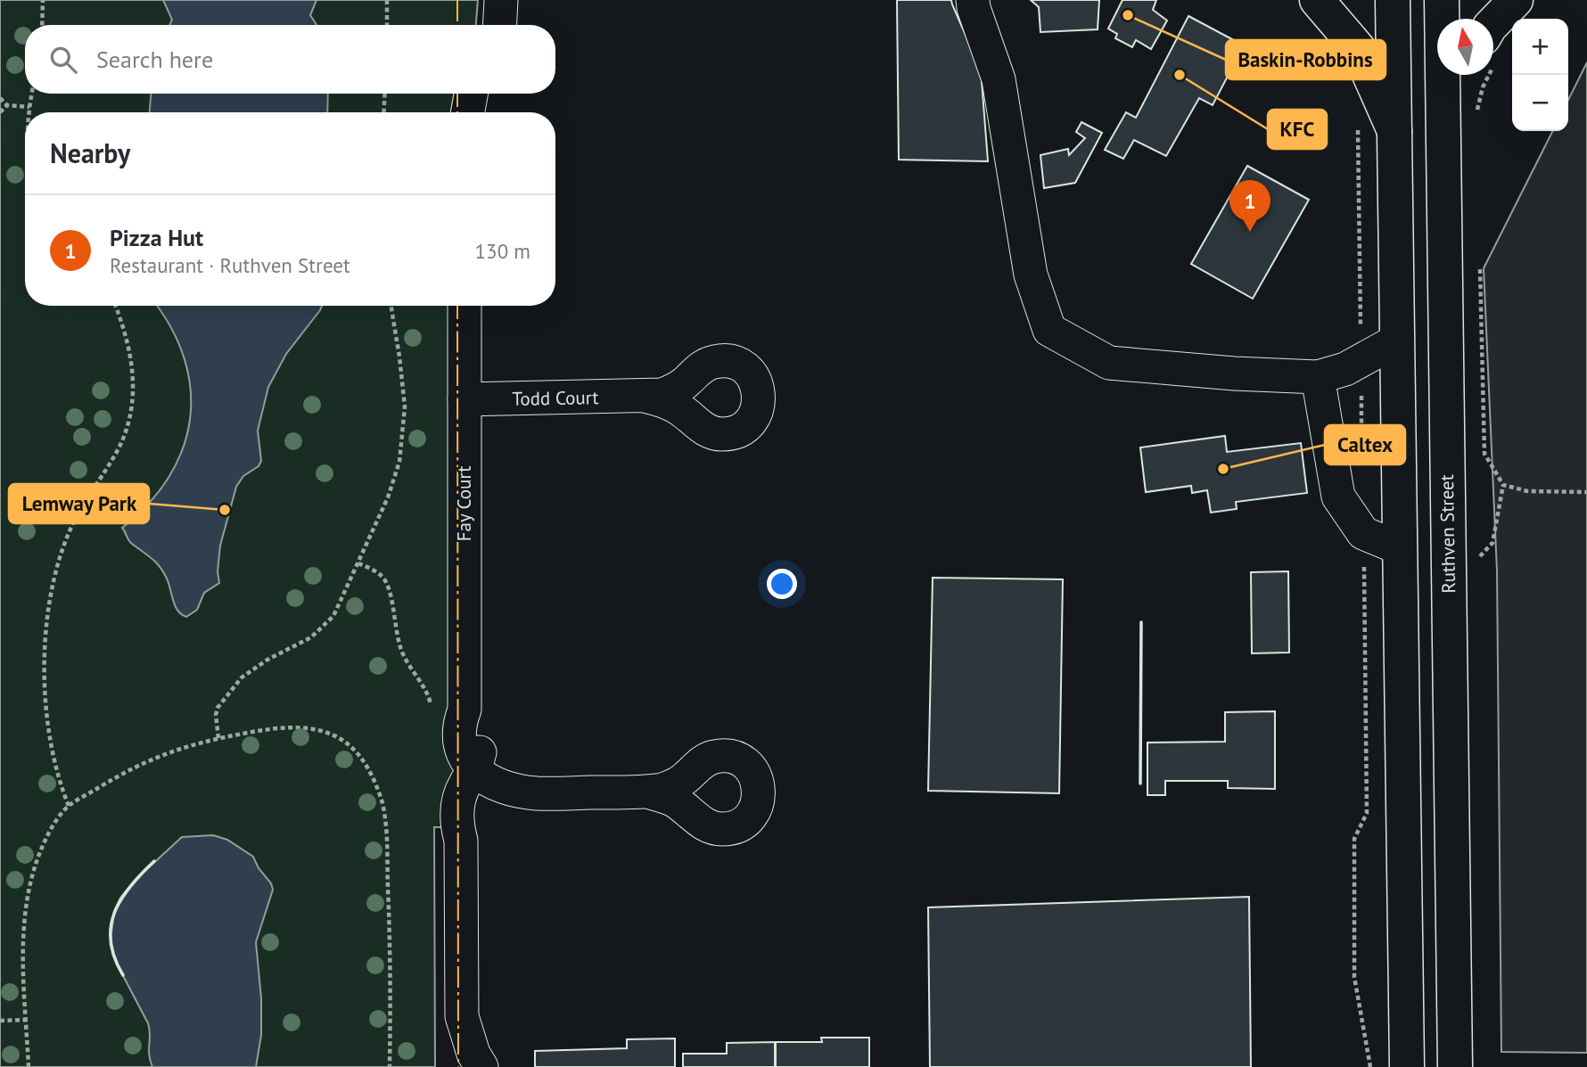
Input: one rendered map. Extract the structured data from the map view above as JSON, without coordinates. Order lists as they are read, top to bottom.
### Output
{
  "streets": {
    "main road": ["Ruthven Street"],
    "street": ["Todd Court", "Fay Court"]
  },
  "crossings": [
    ["Todd Court", "Fay Court"]
  ],
  "places": [
    "Baskin-Robbins",
    "KFC",
    "Caltex",
    "Lemway Park"
  ],
  "north": "top",
  "page": {
    "map_buttons": ["+", "−"],
    "search": "Search here",
    "heading": "Nearby",
    "pins": "1",
    "list": [
      {
        "mark": "1",
        "name": "Pizza Hut",
        "note": "Restaurant · Ruthven Street",
        "value": "130 m"
      }
    ]
  }
}
